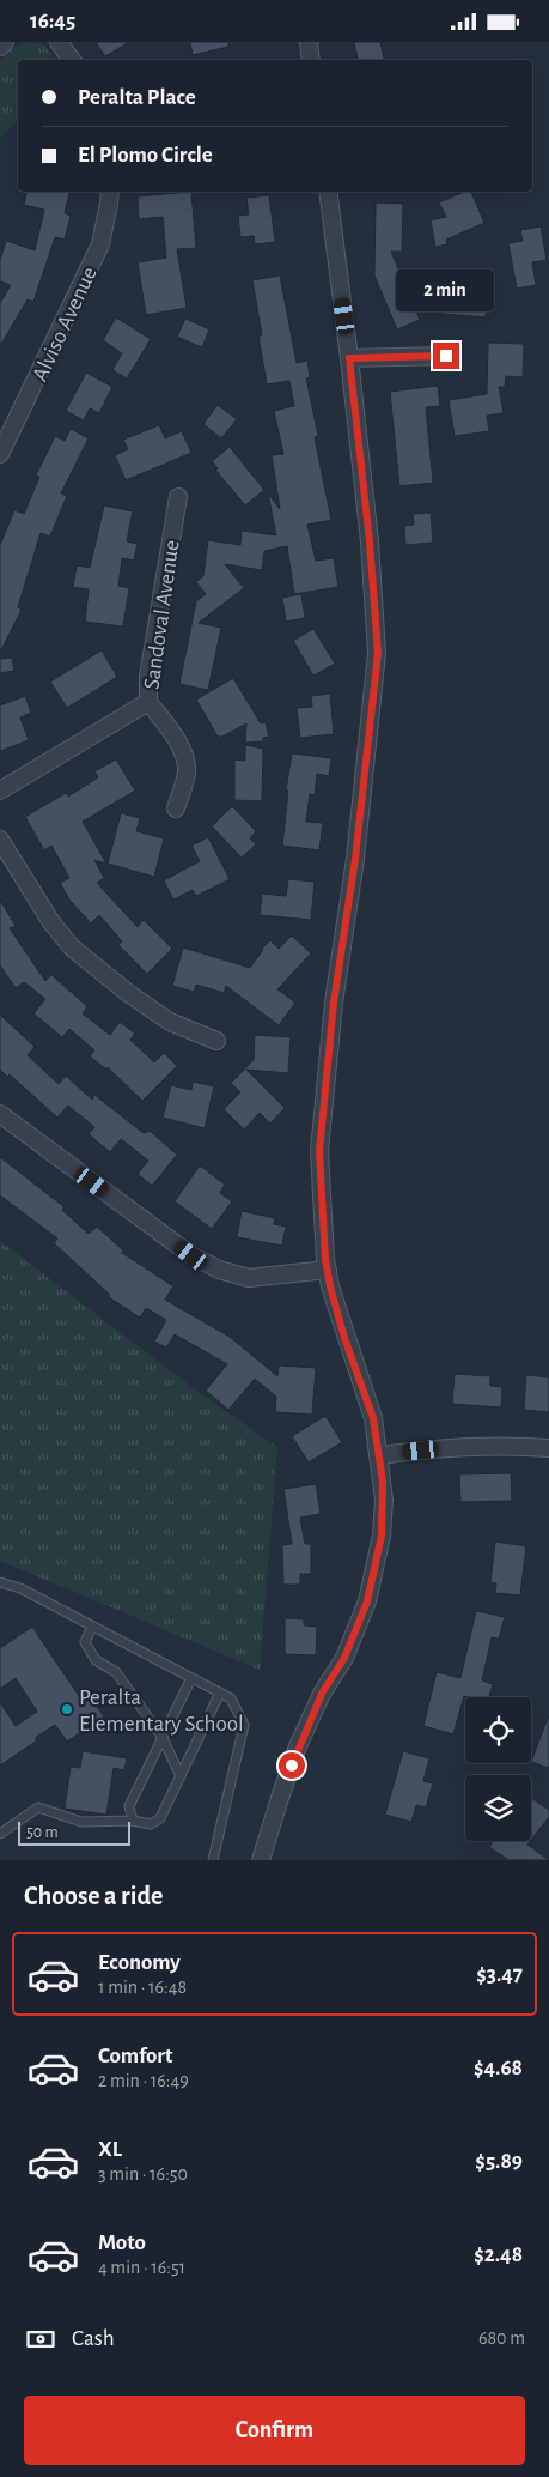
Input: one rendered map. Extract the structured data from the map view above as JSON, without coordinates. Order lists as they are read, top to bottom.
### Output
{
  "streets": {
    "street": ["Alviso Avenue", "Sandoval Avenue"]
  },
  "places": ["Peralta Elementary School"],
  "scale_bar": "50 m",
  "page": {
    "status": "16:45",
    "banner": ["Peralta Place", "El Plomo Circle"],
    "bubble": "2 min",
    "scale": "50 m",
    "heading": "Choose a ride",
    "list": [
      {
        "name": "Economy",
        "note": "1 min · 16:48",
        "value": "$3.47"
      },
      {
        "name": "Comfort",
        "note": "2 min · 16:49",
        "value": "$4.68"
      },
      {
        "name": "XL",
        "note": "3 min · 16:50",
        "value": "$5.89"
      },
      {
        "name": "Moto",
        "note": "4 min · 16:51",
        "value": "$2.48"
      }
    ],
    "pay": ["Cash", "680 m"],
    "buttons": "Confirm"
  }
}
